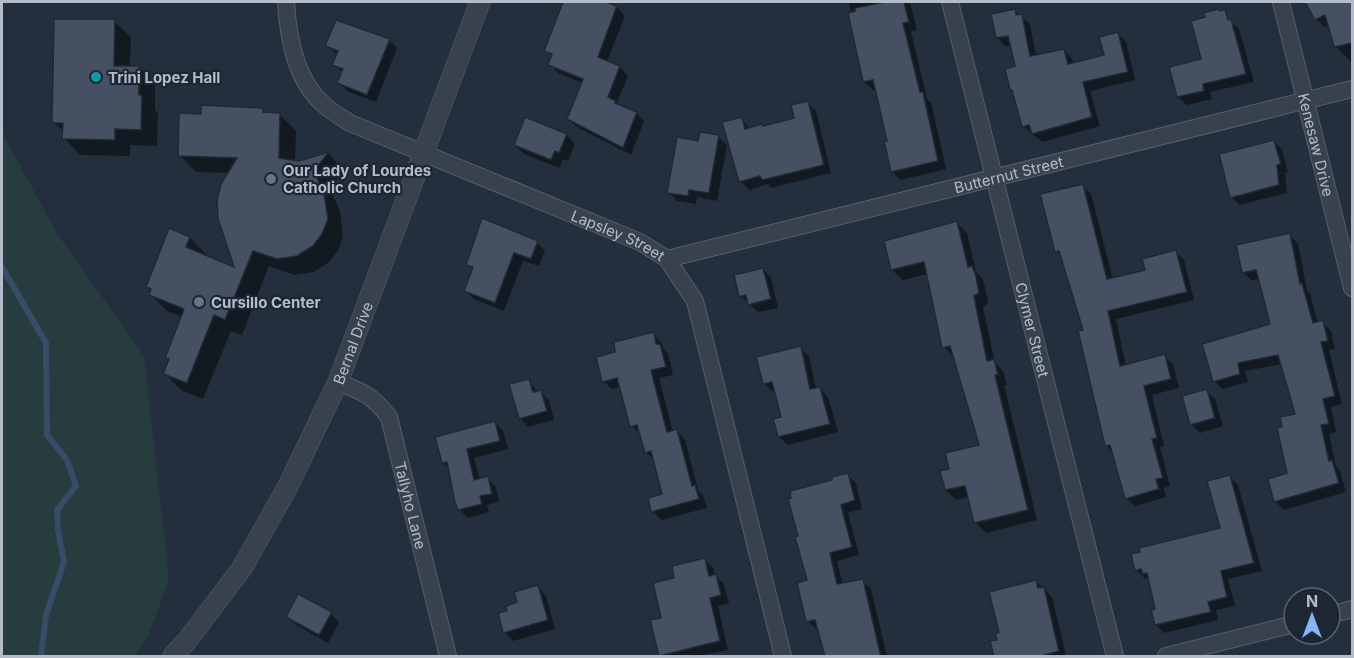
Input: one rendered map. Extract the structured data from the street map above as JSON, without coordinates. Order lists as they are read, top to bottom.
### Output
{
  "streets": {
    "street": [
      "Kenesaw Drive",
      "Butternut Street",
      "Lapsley Street",
      "Clymer Street",
      "Bernal Drive",
      "Tallyho Lane"
    ]
  },
  "crossings": [
    ["Kenesaw Drive", "Butternut Street"],
    ["Butternut Street", "Lapsley Street"],
    ["Butternut Street", "Clymer Street"],
    ["Lapsley Street", "Bernal Drive"],
    ["Bernal Drive", "Tallyho Lane"]
  ],
  "places": ["Trini Lopez Hall", "Our Lady of Lourdes Catholic Church", "Cursillo Center"],
  "north": "top"
}
